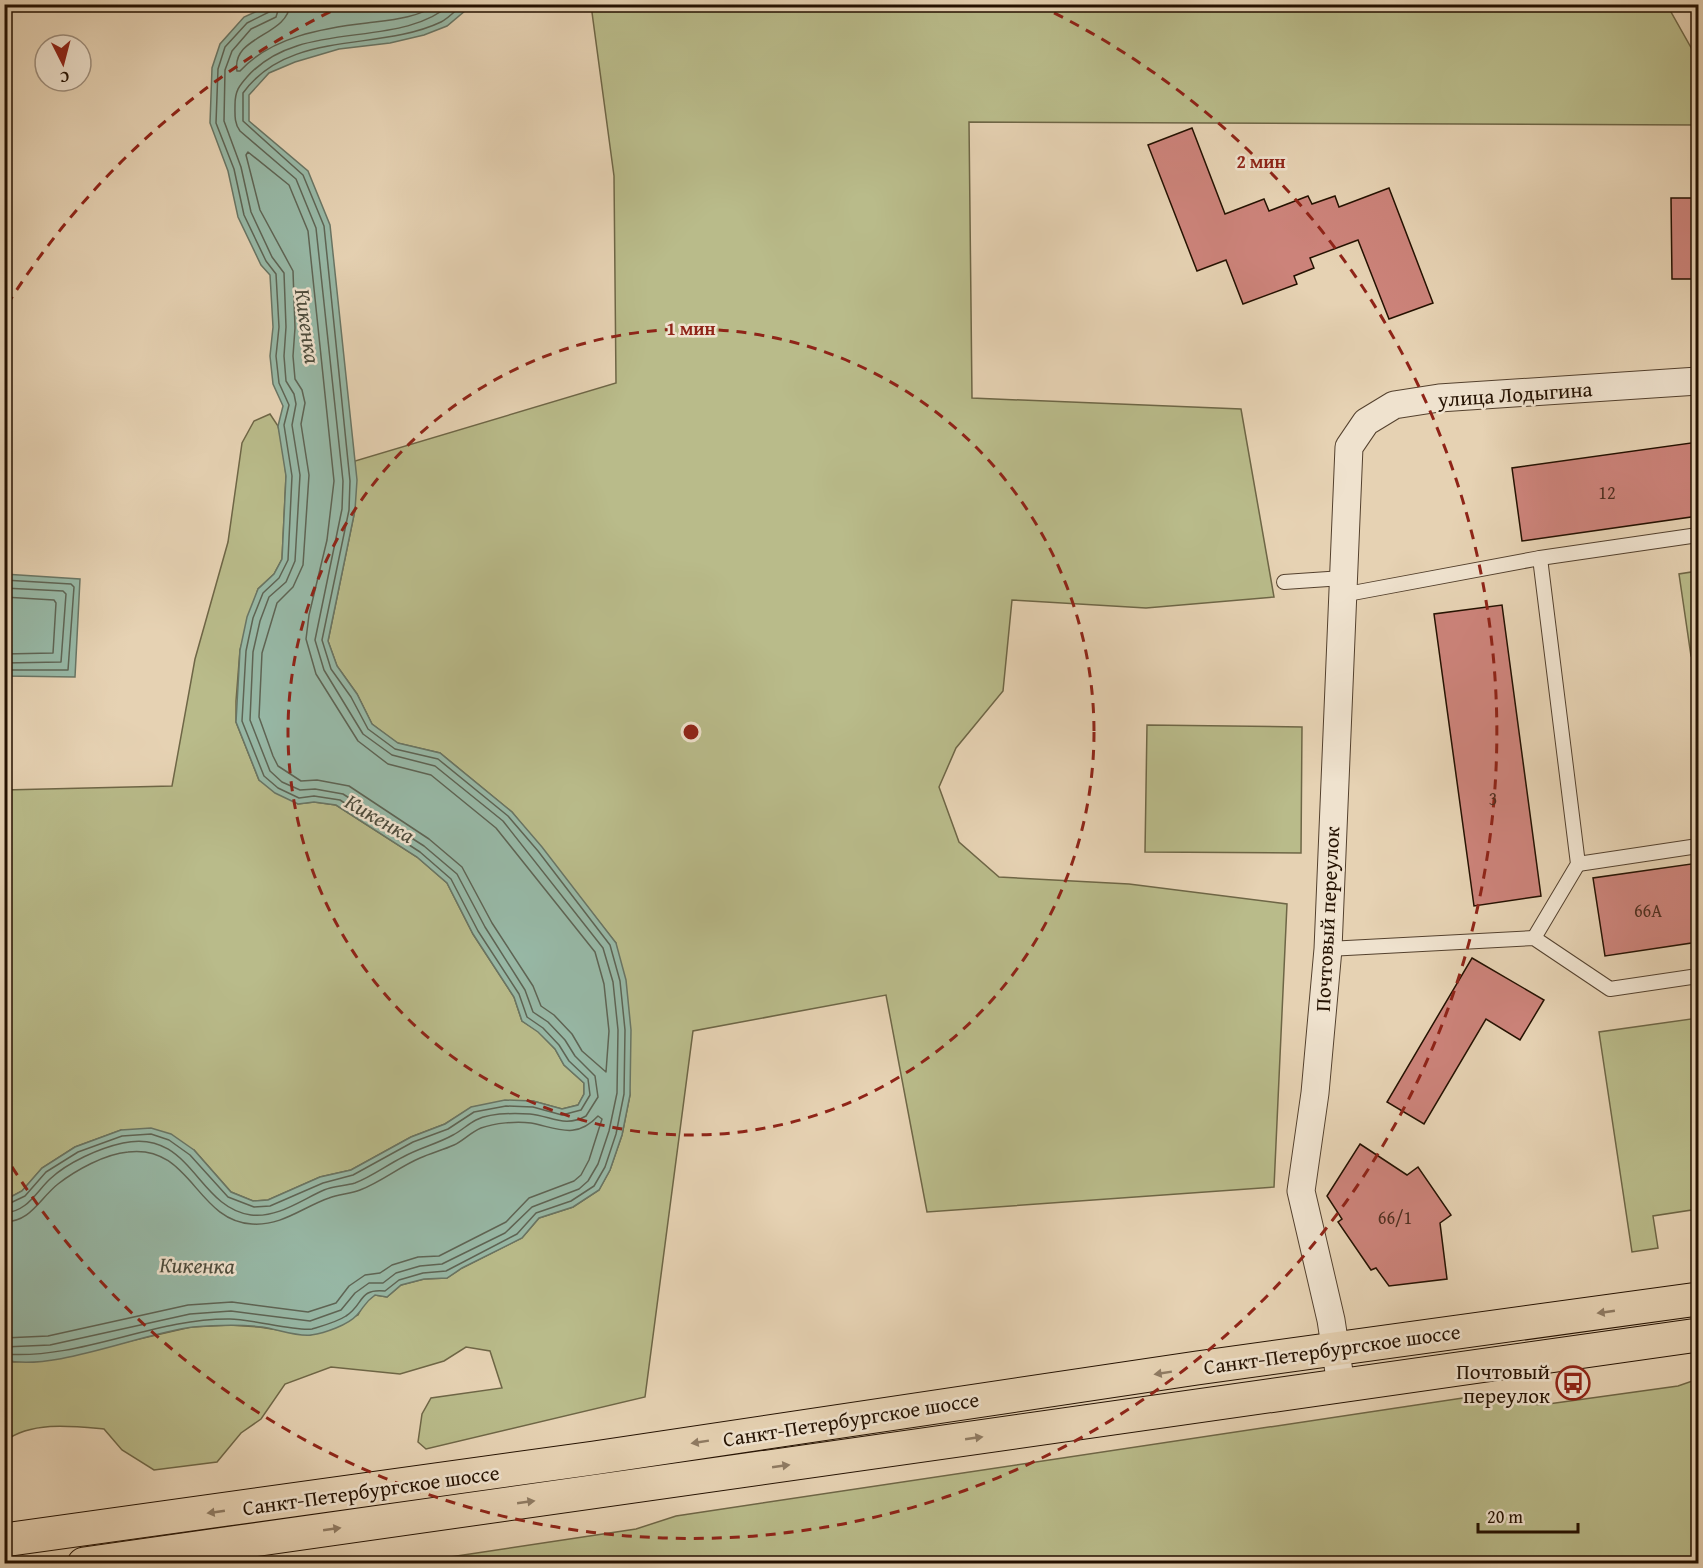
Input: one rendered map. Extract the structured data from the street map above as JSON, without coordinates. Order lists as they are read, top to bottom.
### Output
{
  "streets": {
    "main road": ["Санкт-Петербургское шоссе"],
    "street": ["улица Лодыгина", "Почтовый переулок"]
  },
  "crossings": [
    ["улица Лодыгина", "Почтовый переулок"],
    ["Почтовый переулок", "Санкт-Петербургское шоссе"]
  ],
  "water": ["Кикенка"],
  "places": {
    "bus stop": ["Почтовый переулок"]
  },
  "house_numbers": [
    "12",
    "3",
    "66А",
    "66/1"
  ],
  "scale_bar": "20 m",
  "north": "bottom",
  "rings": ["2 мин", "1 мин"]
}
